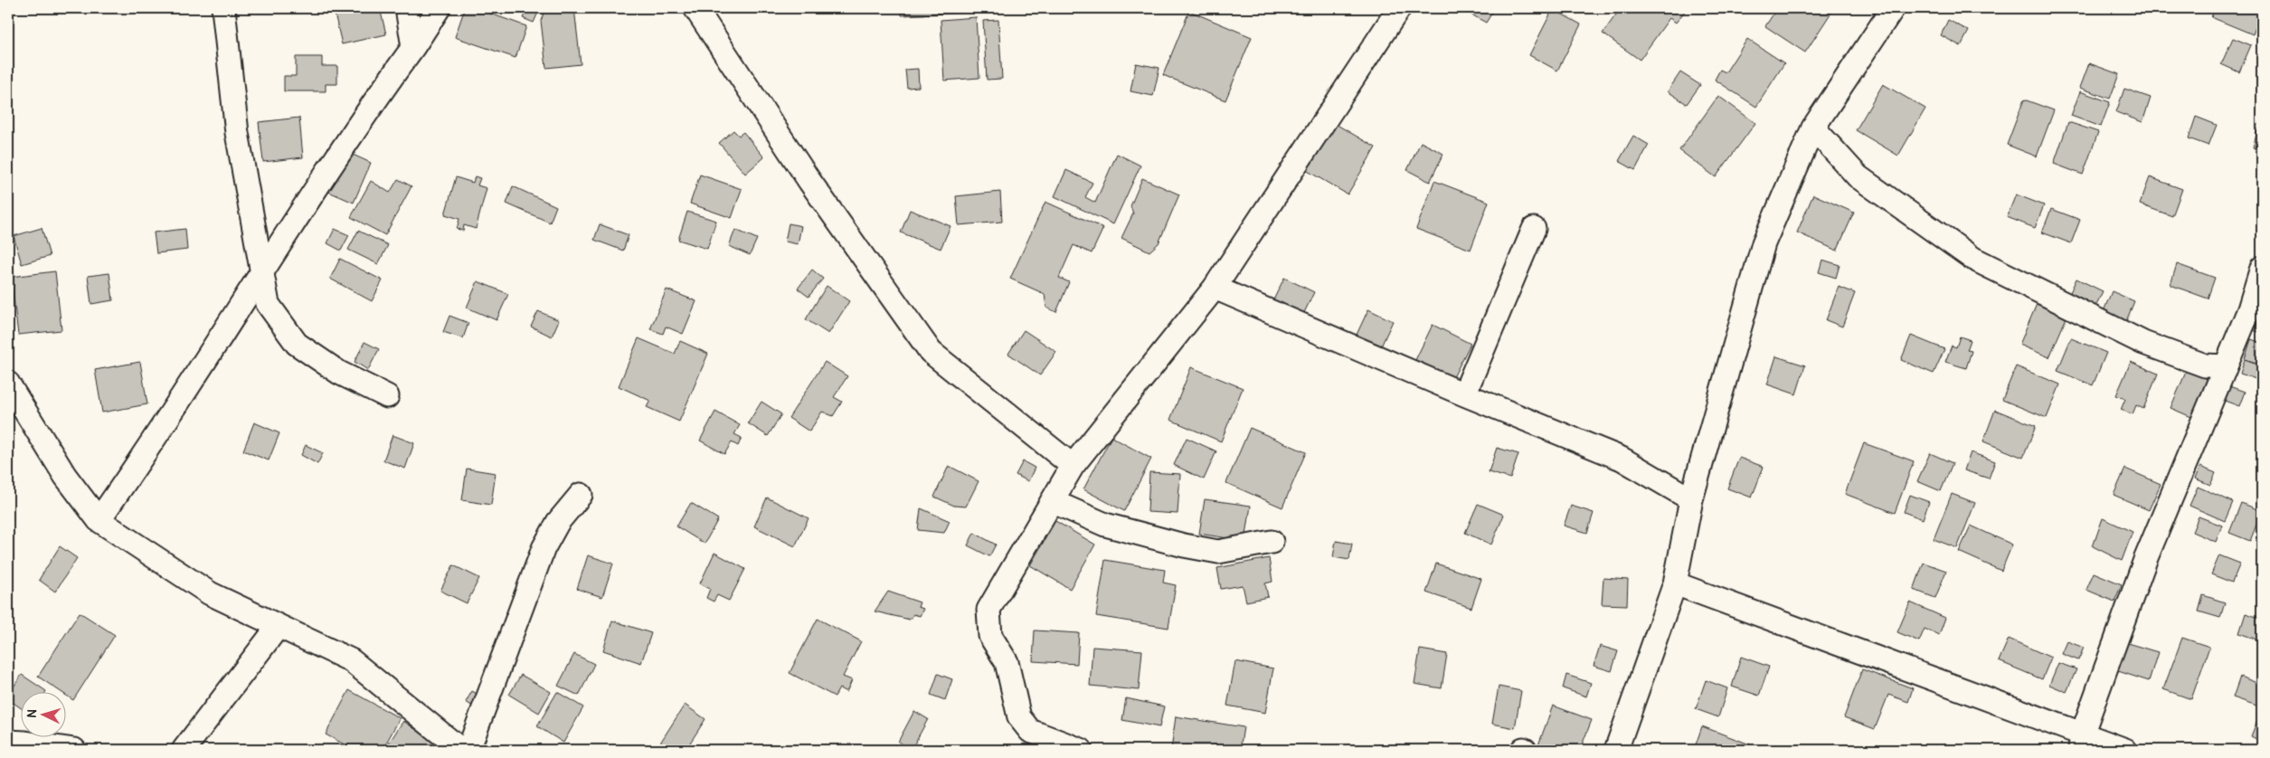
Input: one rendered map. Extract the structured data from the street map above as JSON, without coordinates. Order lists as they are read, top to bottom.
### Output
{
  "north": "left"
}
